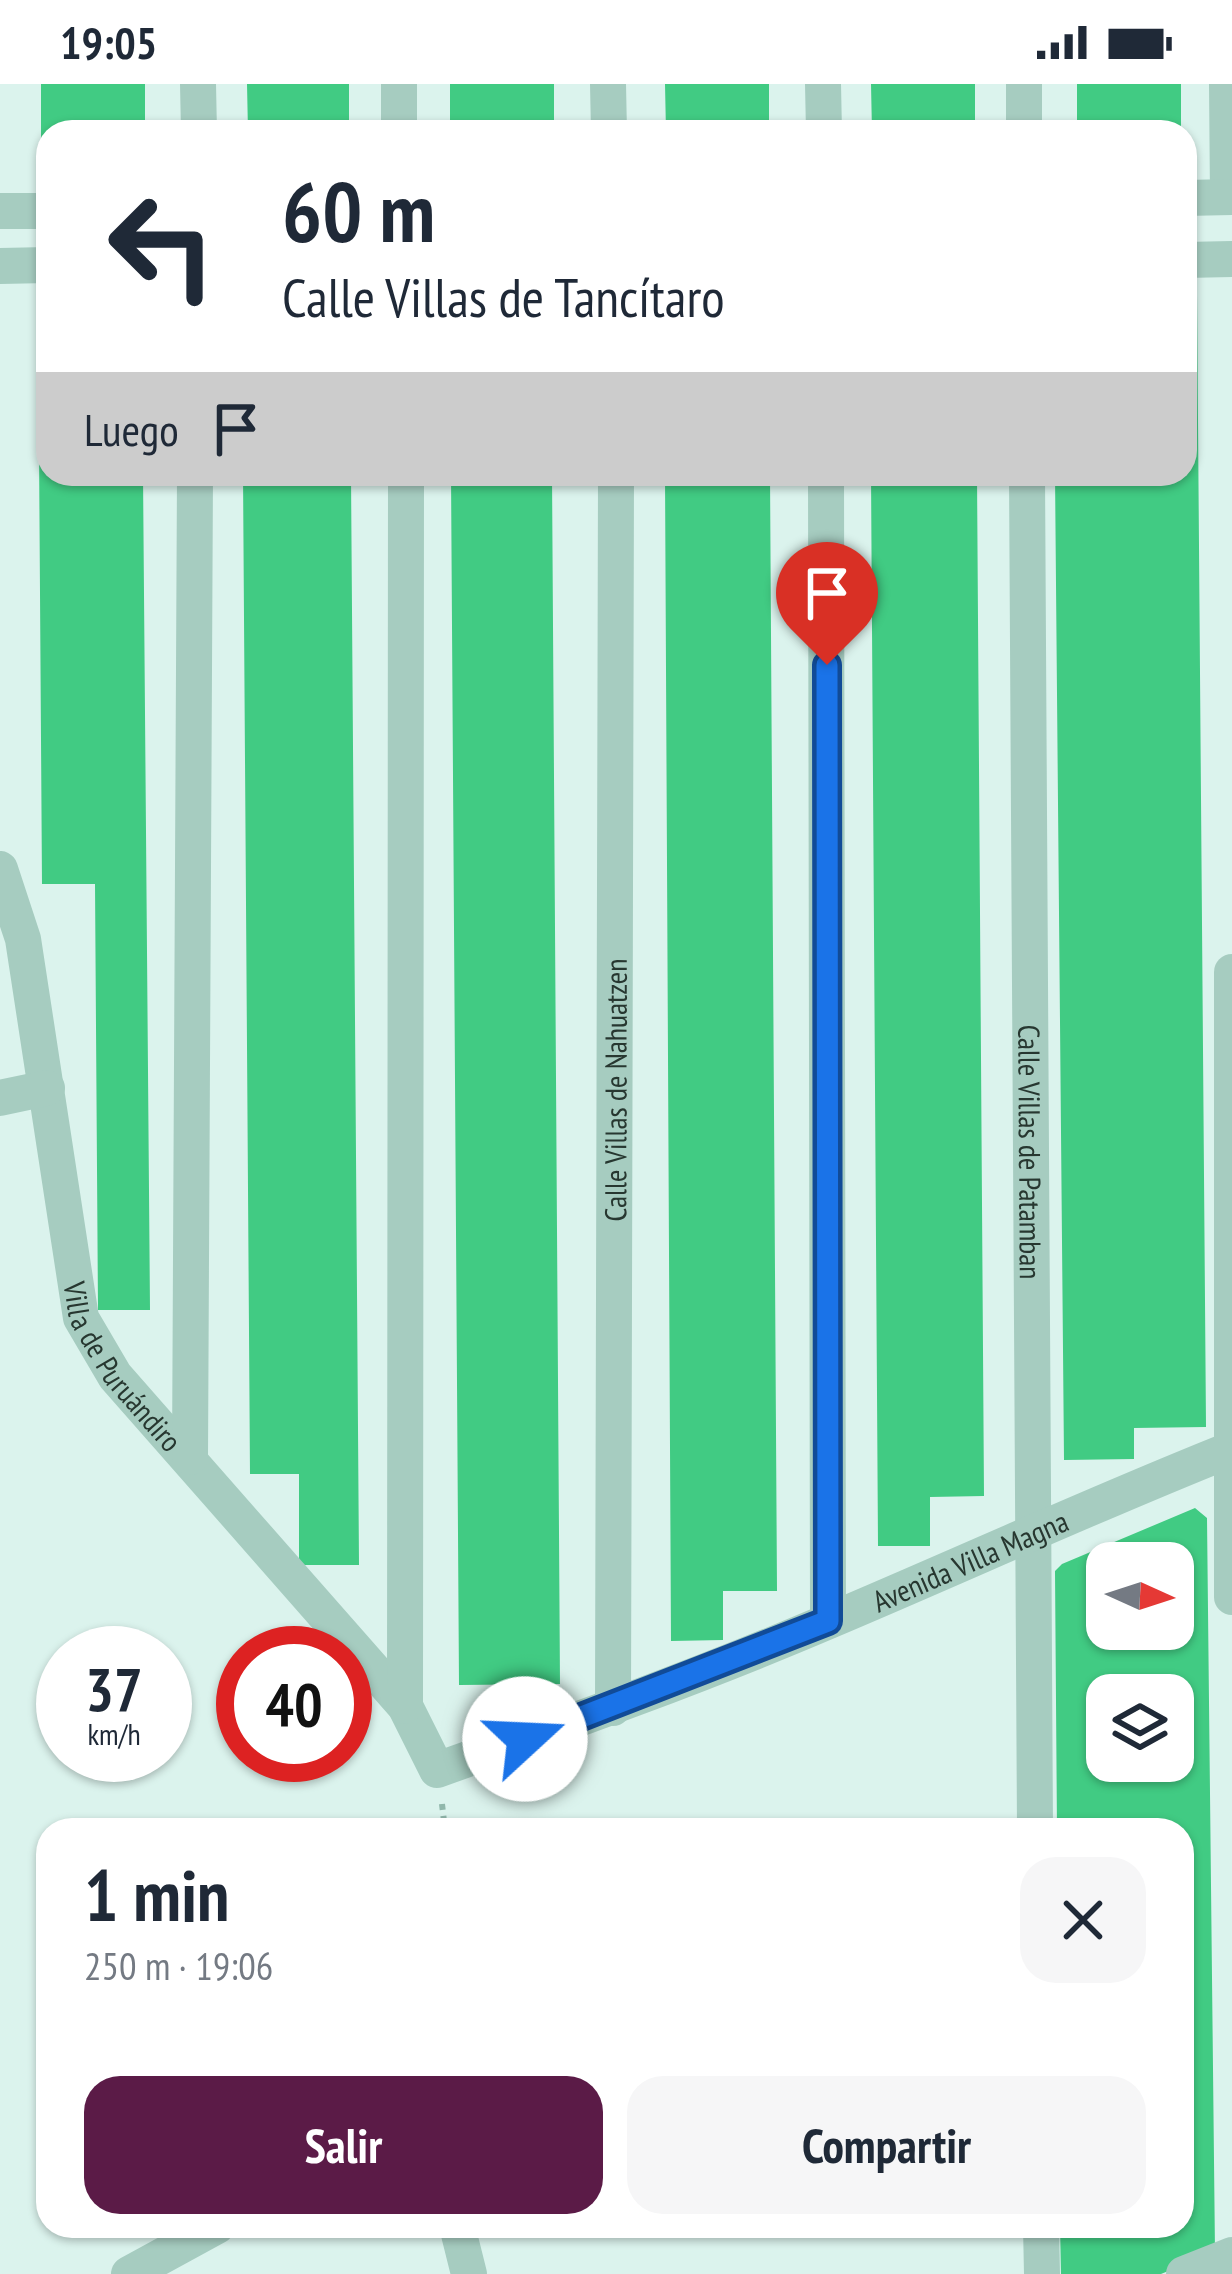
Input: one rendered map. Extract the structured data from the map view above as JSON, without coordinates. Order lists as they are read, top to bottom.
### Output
{
  "streets": {
    "street": [
      "Calle Villas de Nahuatzen",
      "Calle Villas de Patamban",
      "Villa de Puruándiro",
      "Avenida Villa Magna"
    ]
  },
  "crossings": [
    ["Calle Villas de Nahuatzen", "Avenida Villa Magna"],
    ["Calle Villas de Patamban", "Avenida Villa Magna"],
    ["Villa de Puruándiro", "Avenida Villa Magna"]
  ],
  "north": "right",
  "page": {
    "status": "19:05",
    "turn": ["60 m", "Calle Villas de Tancítaro"],
    "then": "Luego",
    "speed": "37 km/h",
    "limit": "40",
    "heading": ["1 min", "250 m · 19:06"],
    "buttons": ["Salir", "Compartir"]
  }
}
